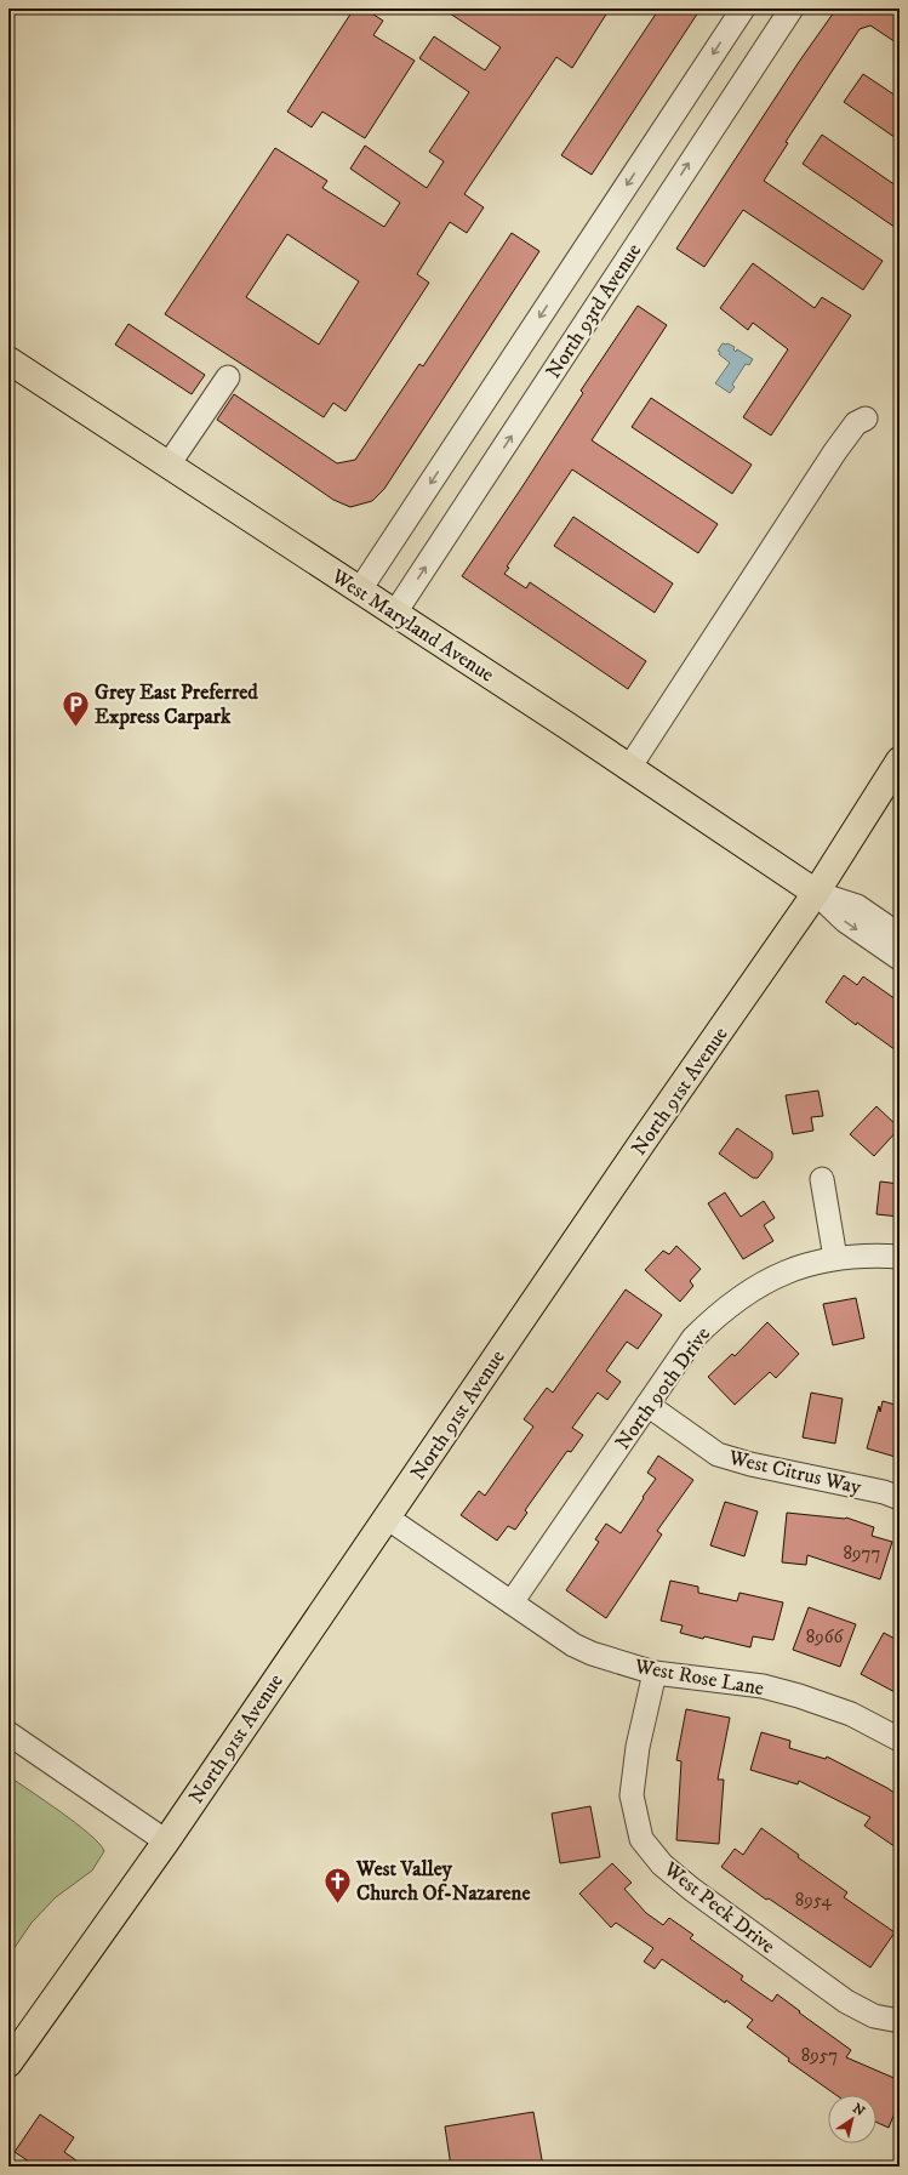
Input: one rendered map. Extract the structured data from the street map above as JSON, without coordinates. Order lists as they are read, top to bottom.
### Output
{
  "streets": {
    "main road": ["West Maryland Avenue", "North 91st Avenue"],
    "street": [
      "North 93rd Avenue",
      "North 90th Drive",
      "West Citrus Way",
      "West Rose Lane",
      "West Peck Drive"
    ]
  },
  "crossings": [
    ["North 93rd Avenue", "West Maryland Avenue"],
    ["West Maryland Avenue", "North 91st Avenue"],
    ["North 91st Avenue", "West Rose Lane"],
    ["North 90th Drive", "West Citrus Way"],
    ["North 90th Drive", "West Rose Lane"],
    ["West Rose Lane", "West Peck Drive"]
  ],
  "places": {
    "parking": ["Grey East Preferred Express Carpark"],
    "church": ["West Valley Church Of-Nazarene"]
  },
  "house_numbers": [
    "8977",
    "8966",
    "8954",
    "8957"
  ],
  "north": "top right"
}
